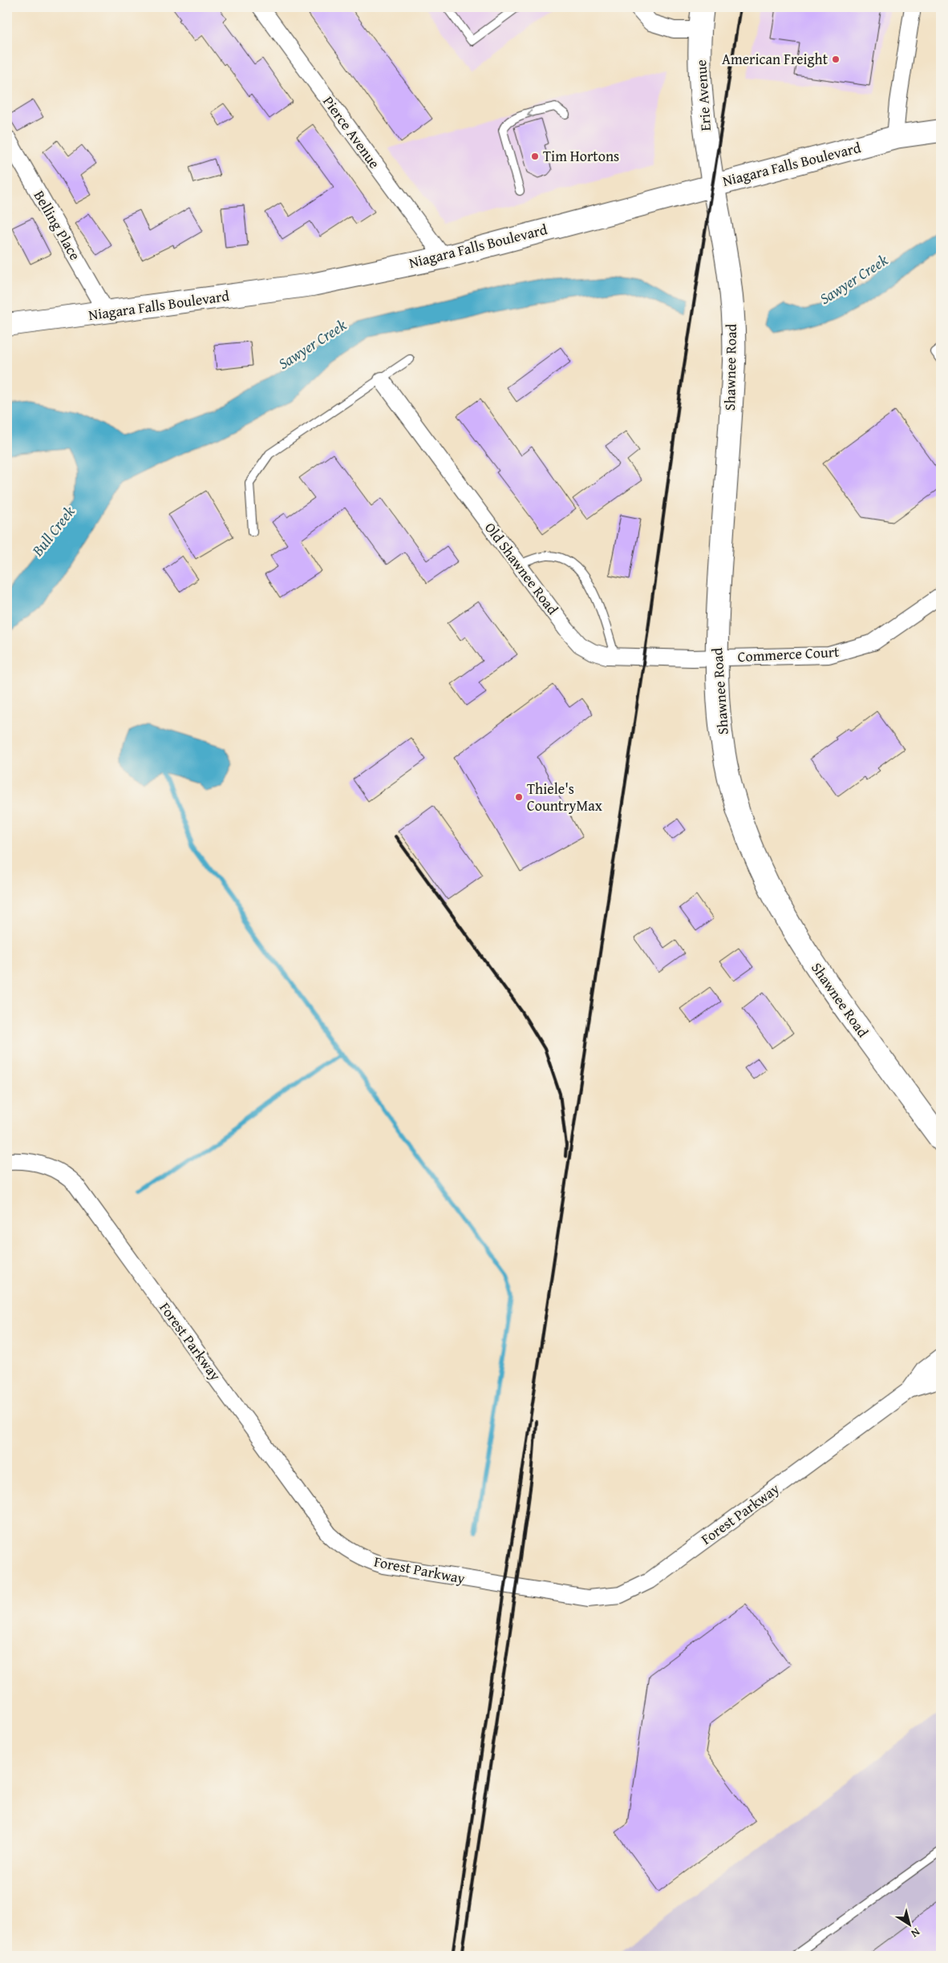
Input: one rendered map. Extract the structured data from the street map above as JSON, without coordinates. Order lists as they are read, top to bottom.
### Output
{
  "streets": {
    "main road": ["Erie Avenue", "Niagara Falls Boulevard", "Shawnee Road"],
    "street": [
      "Pierce Avenue",
      "Belling Place",
      "Old Shawnee Road",
      "Commerce Court",
      "Forest Parkway"
    ]
  },
  "crossings": [
    ["Erie Avenue", "Niagara Falls Boulevard"],
    ["Erie Avenue", "Shawnee Road"],
    ["Pierce Avenue", "Niagara Falls Boulevard"],
    ["Niagara Falls Boulevard", "Belling Place"],
    ["Niagara Falls Boulevard", "Shawnee Road"],
    ["Shawnee Road", "Old Shawnee Road"],
    ["Shawnee Road", "Commerce Court"],
    ["Old Shawnee Road", "Commerce Court"]
  ],
  "water": ["Sawyer Creek", "Bull Creek"],
  "places": ["American Freight", "Tim Hortons", "Thiele's CountryMax"],
  "north": "bottom right"
}
